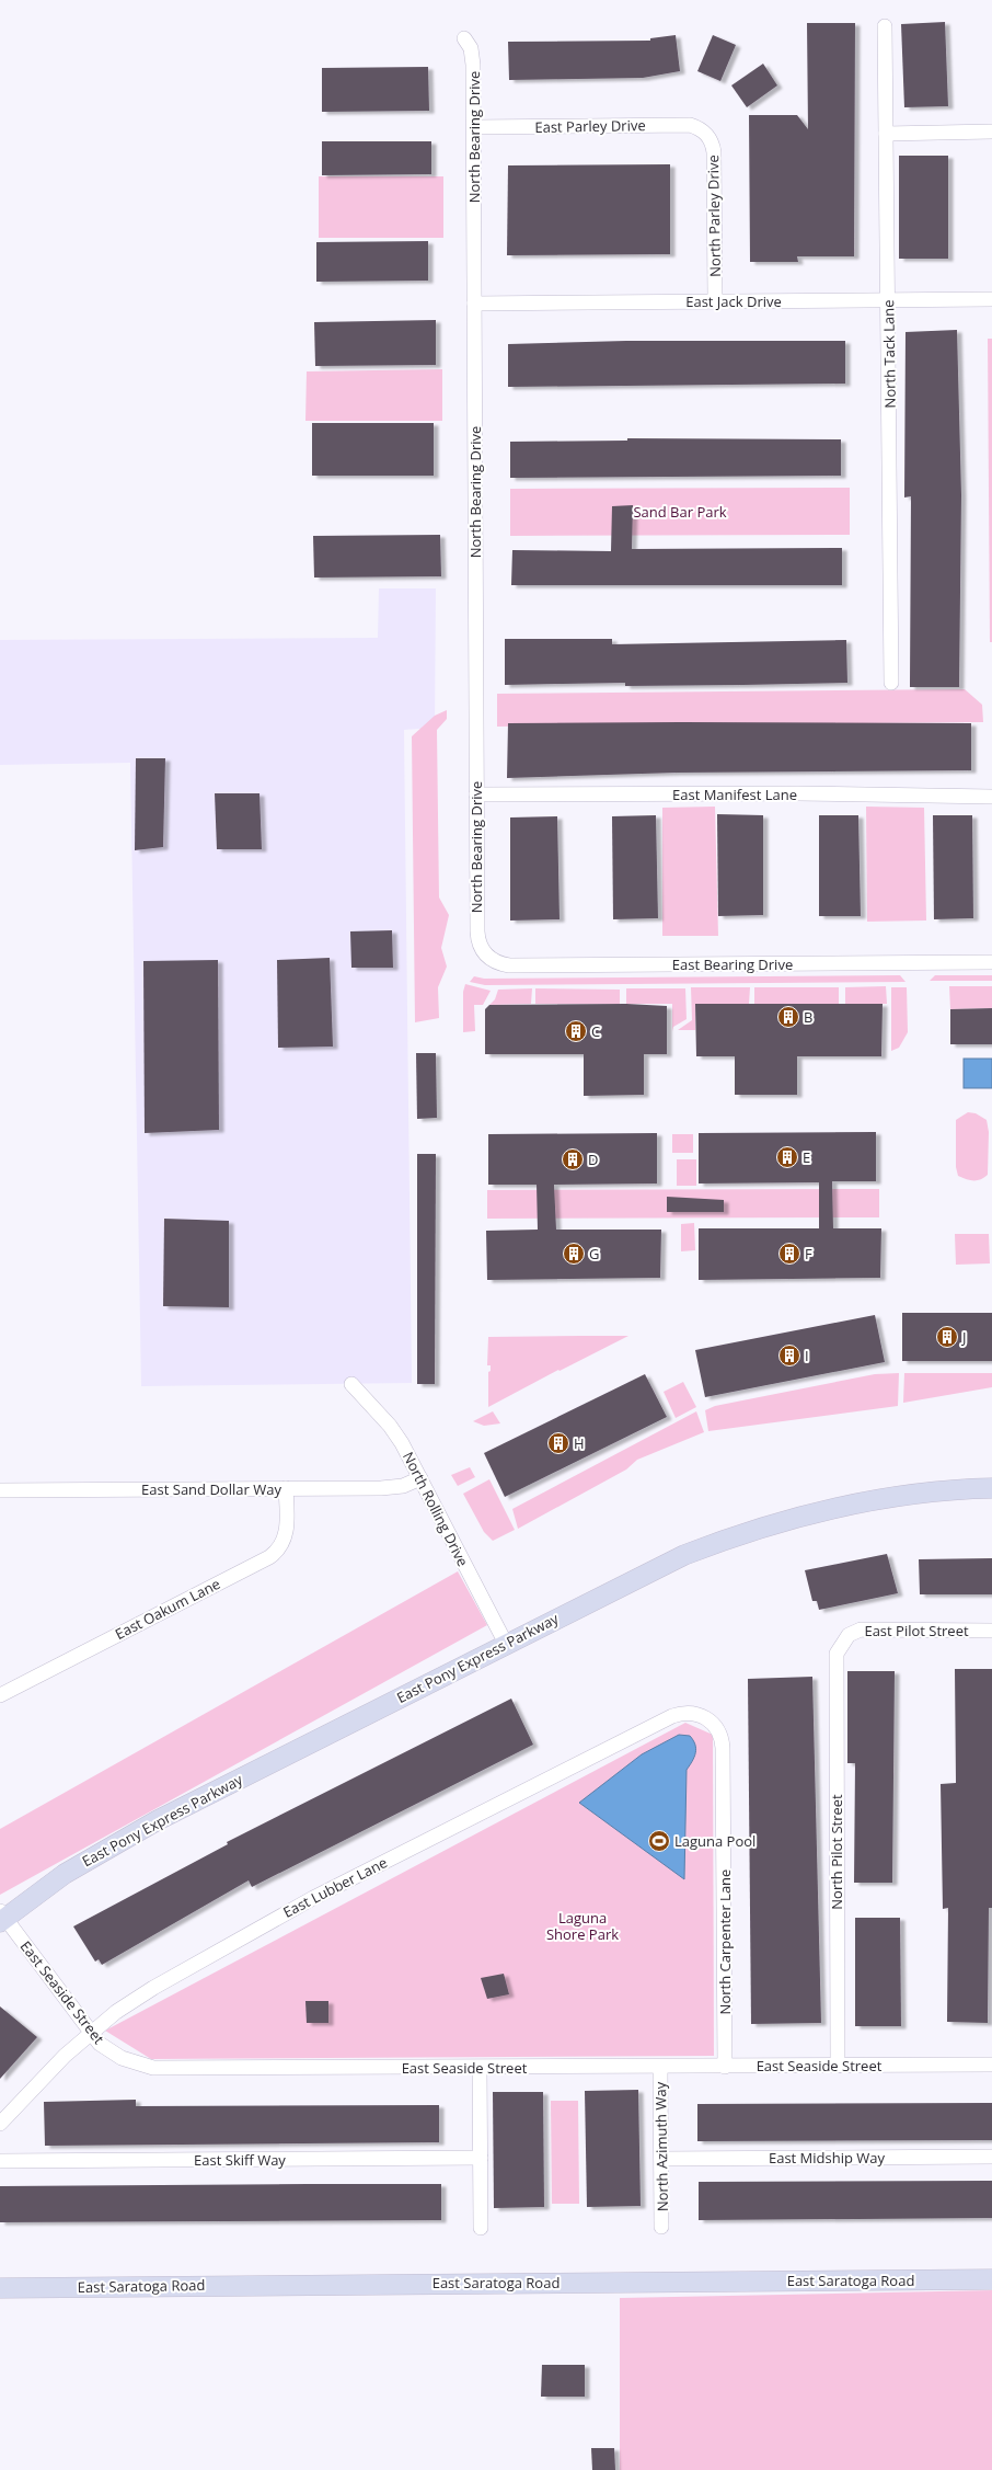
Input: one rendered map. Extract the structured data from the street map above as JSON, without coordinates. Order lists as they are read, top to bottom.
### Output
{
  "streets": {
    "main road": ["East Pony Express Parkway", "East Saratoga Road"],
    "street": [
      "East Parley Drive",
      "North Bearing Drive",
      "North Parley Drive",
      "East Jack Drive",
      "North Tack Lane",
      "East Manifest Lane",
      "East Bearing Drive",
      "East Sand Dollar Way",
      "North Rolling Drive",
      "East Oakum Lane",
      "East Pilot Street",
      "North Pilot Street",
      "East Lubber Lane",
      "North Carpenter Lane",
      "East Seaside Street",
      "North Azimuth Way",
      "East Midship Way",
      "East Skiff Way"
    ]
  },
  "crossings": [
    ["East Parley Drive", "North Bearing Drive"],
    ["East Parley Drive", "North Parley Drive"],
    ["North Bearing Drive", "East Jack Drive"],
    ["North Bearing Drive", "East Manifest Lane"],
    ["North Bearing Drive", "East Bearing Drive"],
    ["North Parley Drive", "East Jack Drive"],
    ["East Jack Drive", "North Tack Lane"],
    ["East Sand Dollar Way", "North Rolling Drive"],
    ["East Sand Dollar Way", "East Oakum Lane"],
    ["North Rolling Drive", "East Pony Express Parkway"],
    ["East Pilot Street", "North Pilot Street"],
    ["East Pony Express Parkway", "East Seaside Street"],
    ["North Pilot Street", "East Seaside Street"],
    ["East Lubber Lane", "North Carpenter Lane"],
    ["East Lubber Lane", "East Seaside Street"],
    ["North Carpenter Lane", "East Seaside Street"],
    ["East Seaside Street", "North Azimuth Way"],
    ["North Azimuth Way", "East Midship Way"]
  ],
  "parks": ["Sand Bar Park", "Laguna Shore Park"],
  "places": {
    "building": [
      "B",
      "C",
      "E",
      "D",
      "G",
      "F",
      "J",
      "I",
      "H"
    ],
    "sports": ["Laguna Pool"]
  }
}
